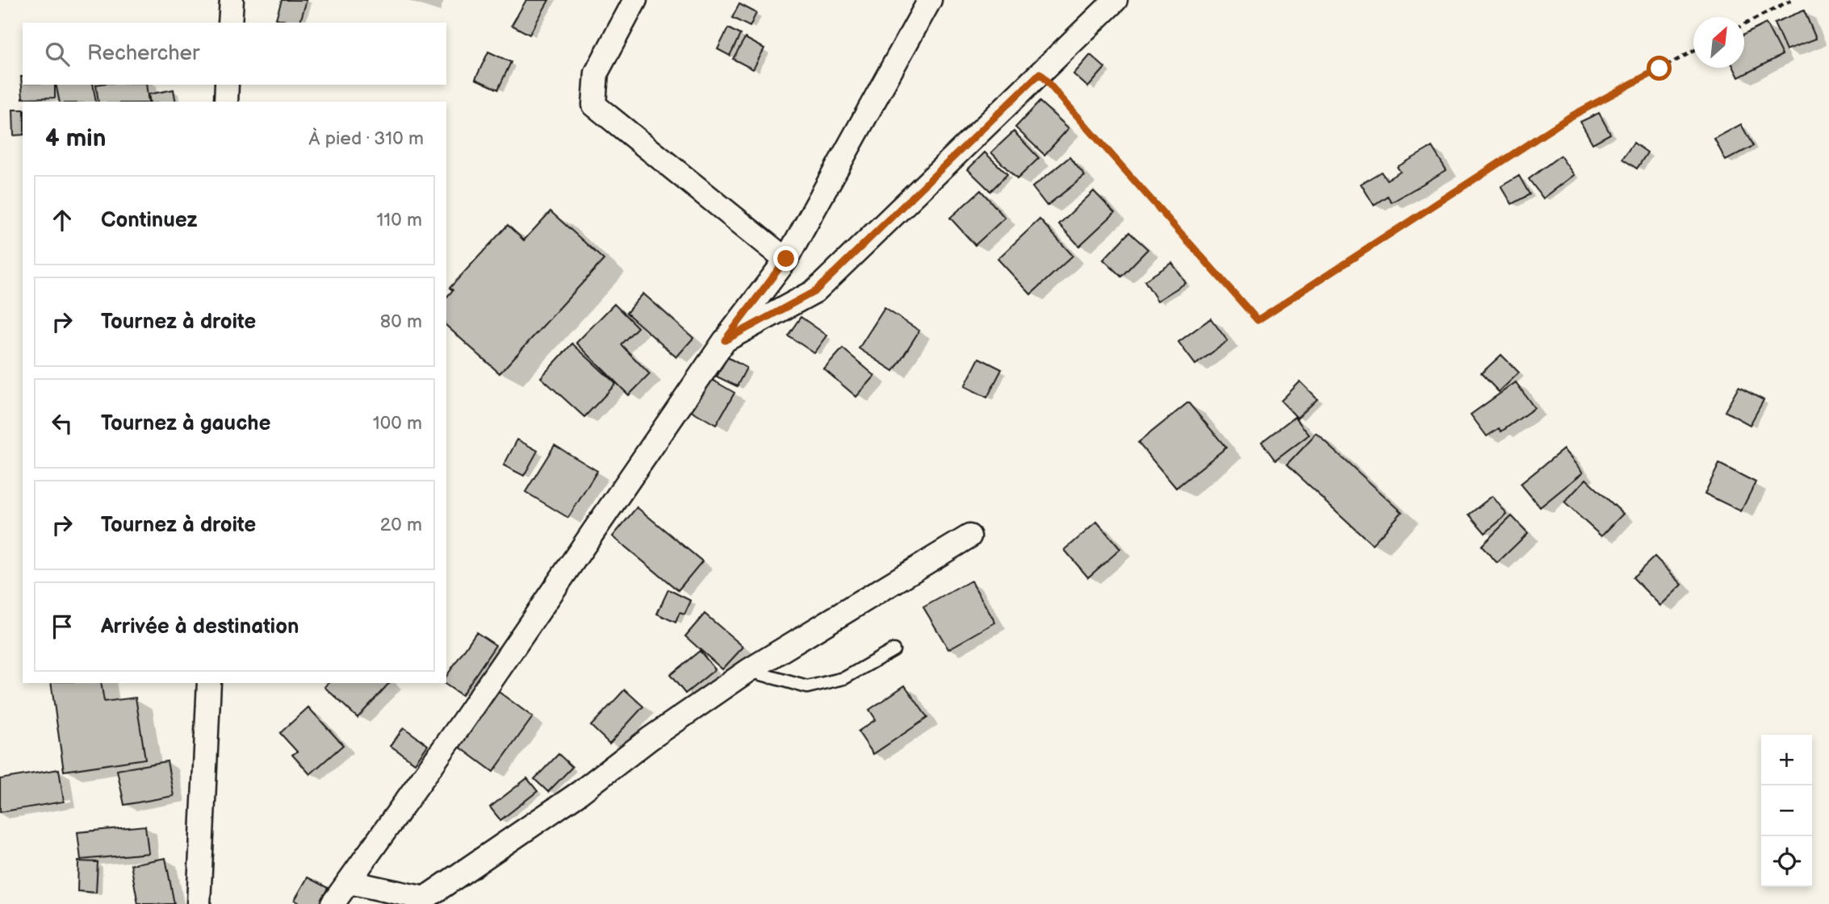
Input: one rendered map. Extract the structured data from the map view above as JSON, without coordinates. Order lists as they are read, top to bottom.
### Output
{
  "north": "top right",
  "page": {
    "search": "Rechercher",
    "heading": ["4 min", "À pied · 310 m"],
    "list": [
      ["Continuez", "110 m"],
      ["Tournez à droite", "80 m"],
      ["Tournez à gauche", "100 m"],
      ["Tournez à droite", "20 m"],
      "Arrivée à destination"
    ],
    "map_buttons": ["+", "−"]
  }
}
